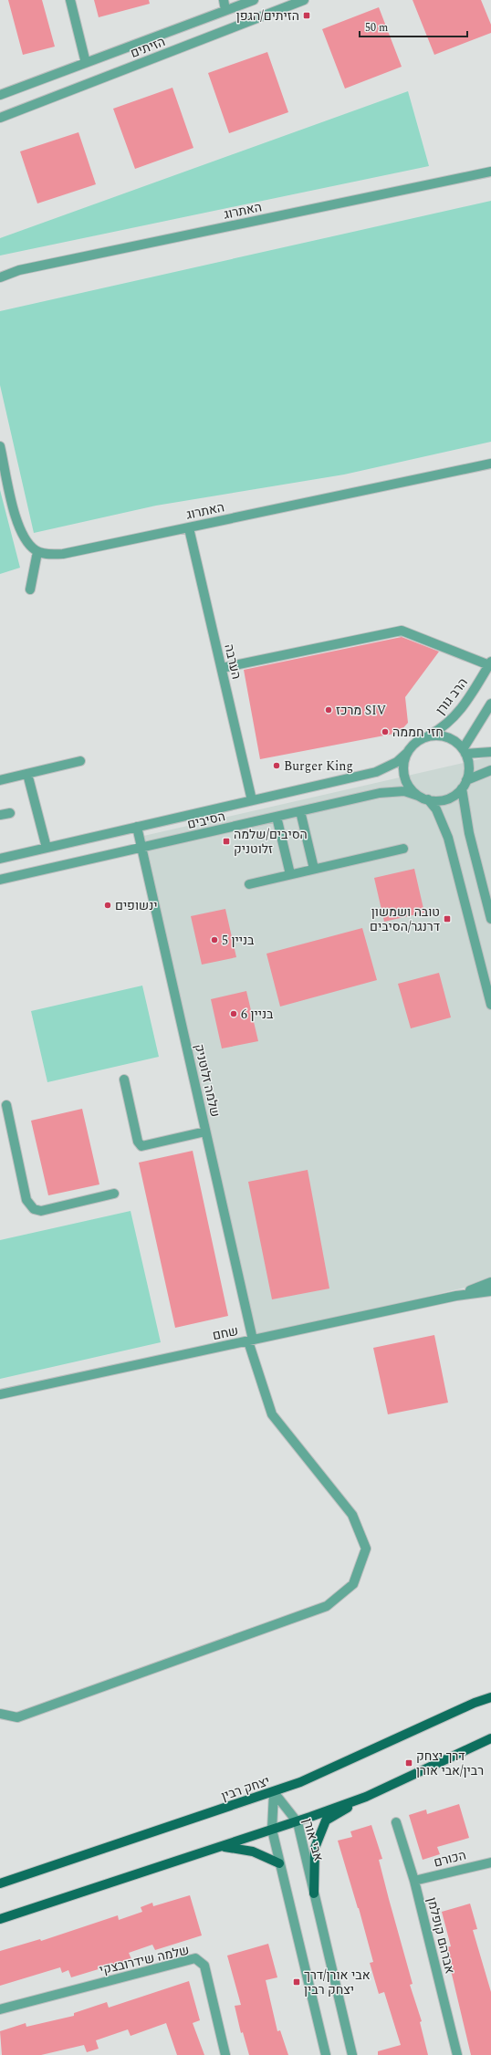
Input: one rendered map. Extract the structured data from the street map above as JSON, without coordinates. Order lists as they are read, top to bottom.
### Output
{
  "streets": {
    "main road": ["יצחק רבין"],
    "street": [
      "הזיתים",
      "האתרוג",
      "הערבה",
      "הרב גורן",
      "הסיבים",
      "שלמה זלוטניק",
      "שחם",
      "אבי אורן",
      "הכורם",
      "אברהם קופלמן",
      "שלמה שידרובצקי"
    ]
  },
  "crossings": [
    ["האתרוג", "הערבה"],
    ["הערבה", "הסיבים"],
    ["הרב גורן", "הסיבים"],
    ["הסיבים", "שלמה זלוטניק"],
    ["שלמה זלוטניק", "שחם"],
    ["יצחק רבין", "אבי אורן"],
    ["הכורם", "אברהם קופלמן"]
  ],
  "places": {
    "transit": [
      "הזיתים/הגפן",
      "הסיבים/שלמה זלוטניק",
      "טובה ושמשון דרנגר/הסיבים",
      "דרך יצחק רבין/אבי אורן",
      "אבי אורן/דרך יצחק רבין"
    ],
    "other": [
      "מרכז SIV",
      "חזי חממה",
      "Burger King",
      "ינשופים",
      "בניין 5",
      "בניין 6"
    ]
  },
  "scale_bar": "50 m"
}
